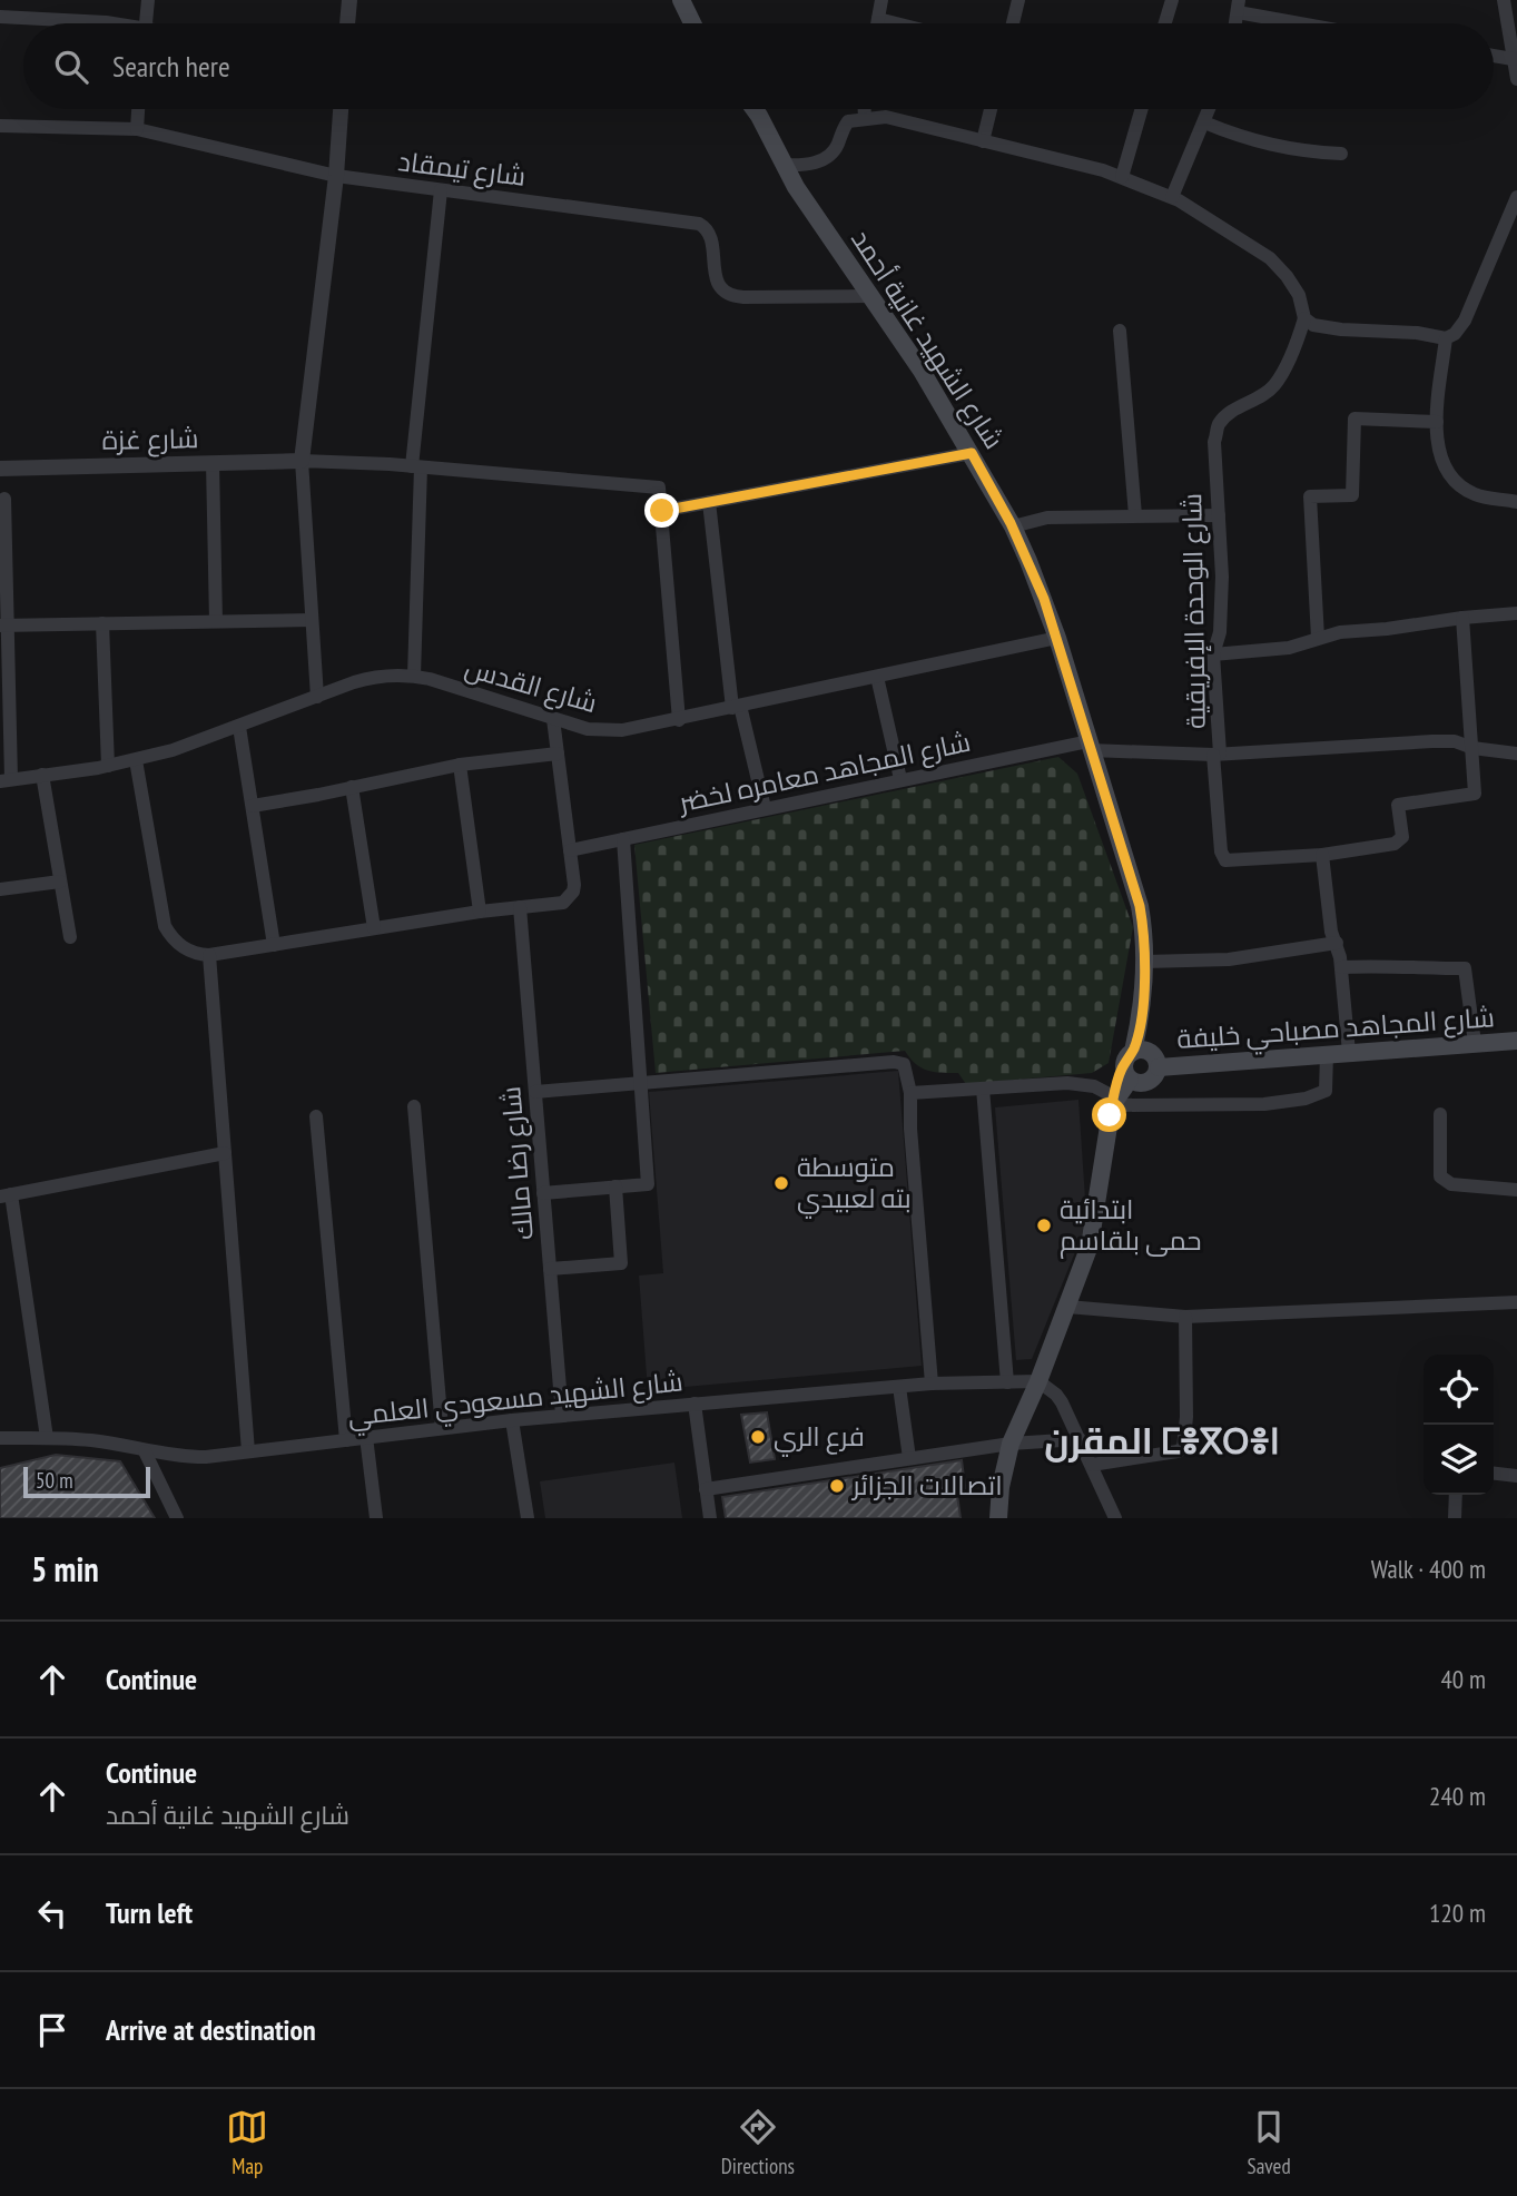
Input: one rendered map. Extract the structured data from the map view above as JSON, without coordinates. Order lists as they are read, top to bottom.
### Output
{
  "streets": {
    "main road": ["شارع الشهيد غانية أحمد", "شارع المجاهد مصباحي خليفة"],
    "street": [
      "شارع تيمقاد",
      "شارع غزة",
      "شارع الوحدة الإفريقية",
      "شارع القدس",
      "شارع المجاهد معامره لخضر",
      "شارع رضا مالك",
      "شارع الشهيد مسعودي العلمي"
    ]
  },
  "crossings": [
    ["شارع تيمقاد", "شارع الشهيد غانية أحمد"],
    ["شارع الشهيد غانية أحمد", "شارع القدس"],
    ["شارع الشهيد غانية أحمد", "شارع المجاهد معامره لخضر"],
    ["شارع الوحدة الإفريقية", "شارع المجاهد معامره لخضر"],
    ["شارع رضا مالك", "شارع الشهيد مسعودي العلمي"]
  ],
  "districts": ["المقرن ⵎⴻⴳⵔⴻⵏ"],
  "places": [
    "متوسطة بته لعبيدي",
    "ابتدائية حمى بلقاسم",
    "فرع الري",
    "اتصالات الجزائر"
  ],
  "scale_bar": "50 m",
  "page": {
    "search": "Search here",
    "scale": "50 m",
    "heading": ["5 min", "Walk · 400 m"],
    "list": [
      ["Continue", "40 m"],
      ["Continue", "شارع الشهيد غانية أحمد", "240 m"],
      ["Turn left", "120 m"],
      "Arrive at destination"
    ],
    "nav": ["Map", "Directions", "Saved"]
  }
}
